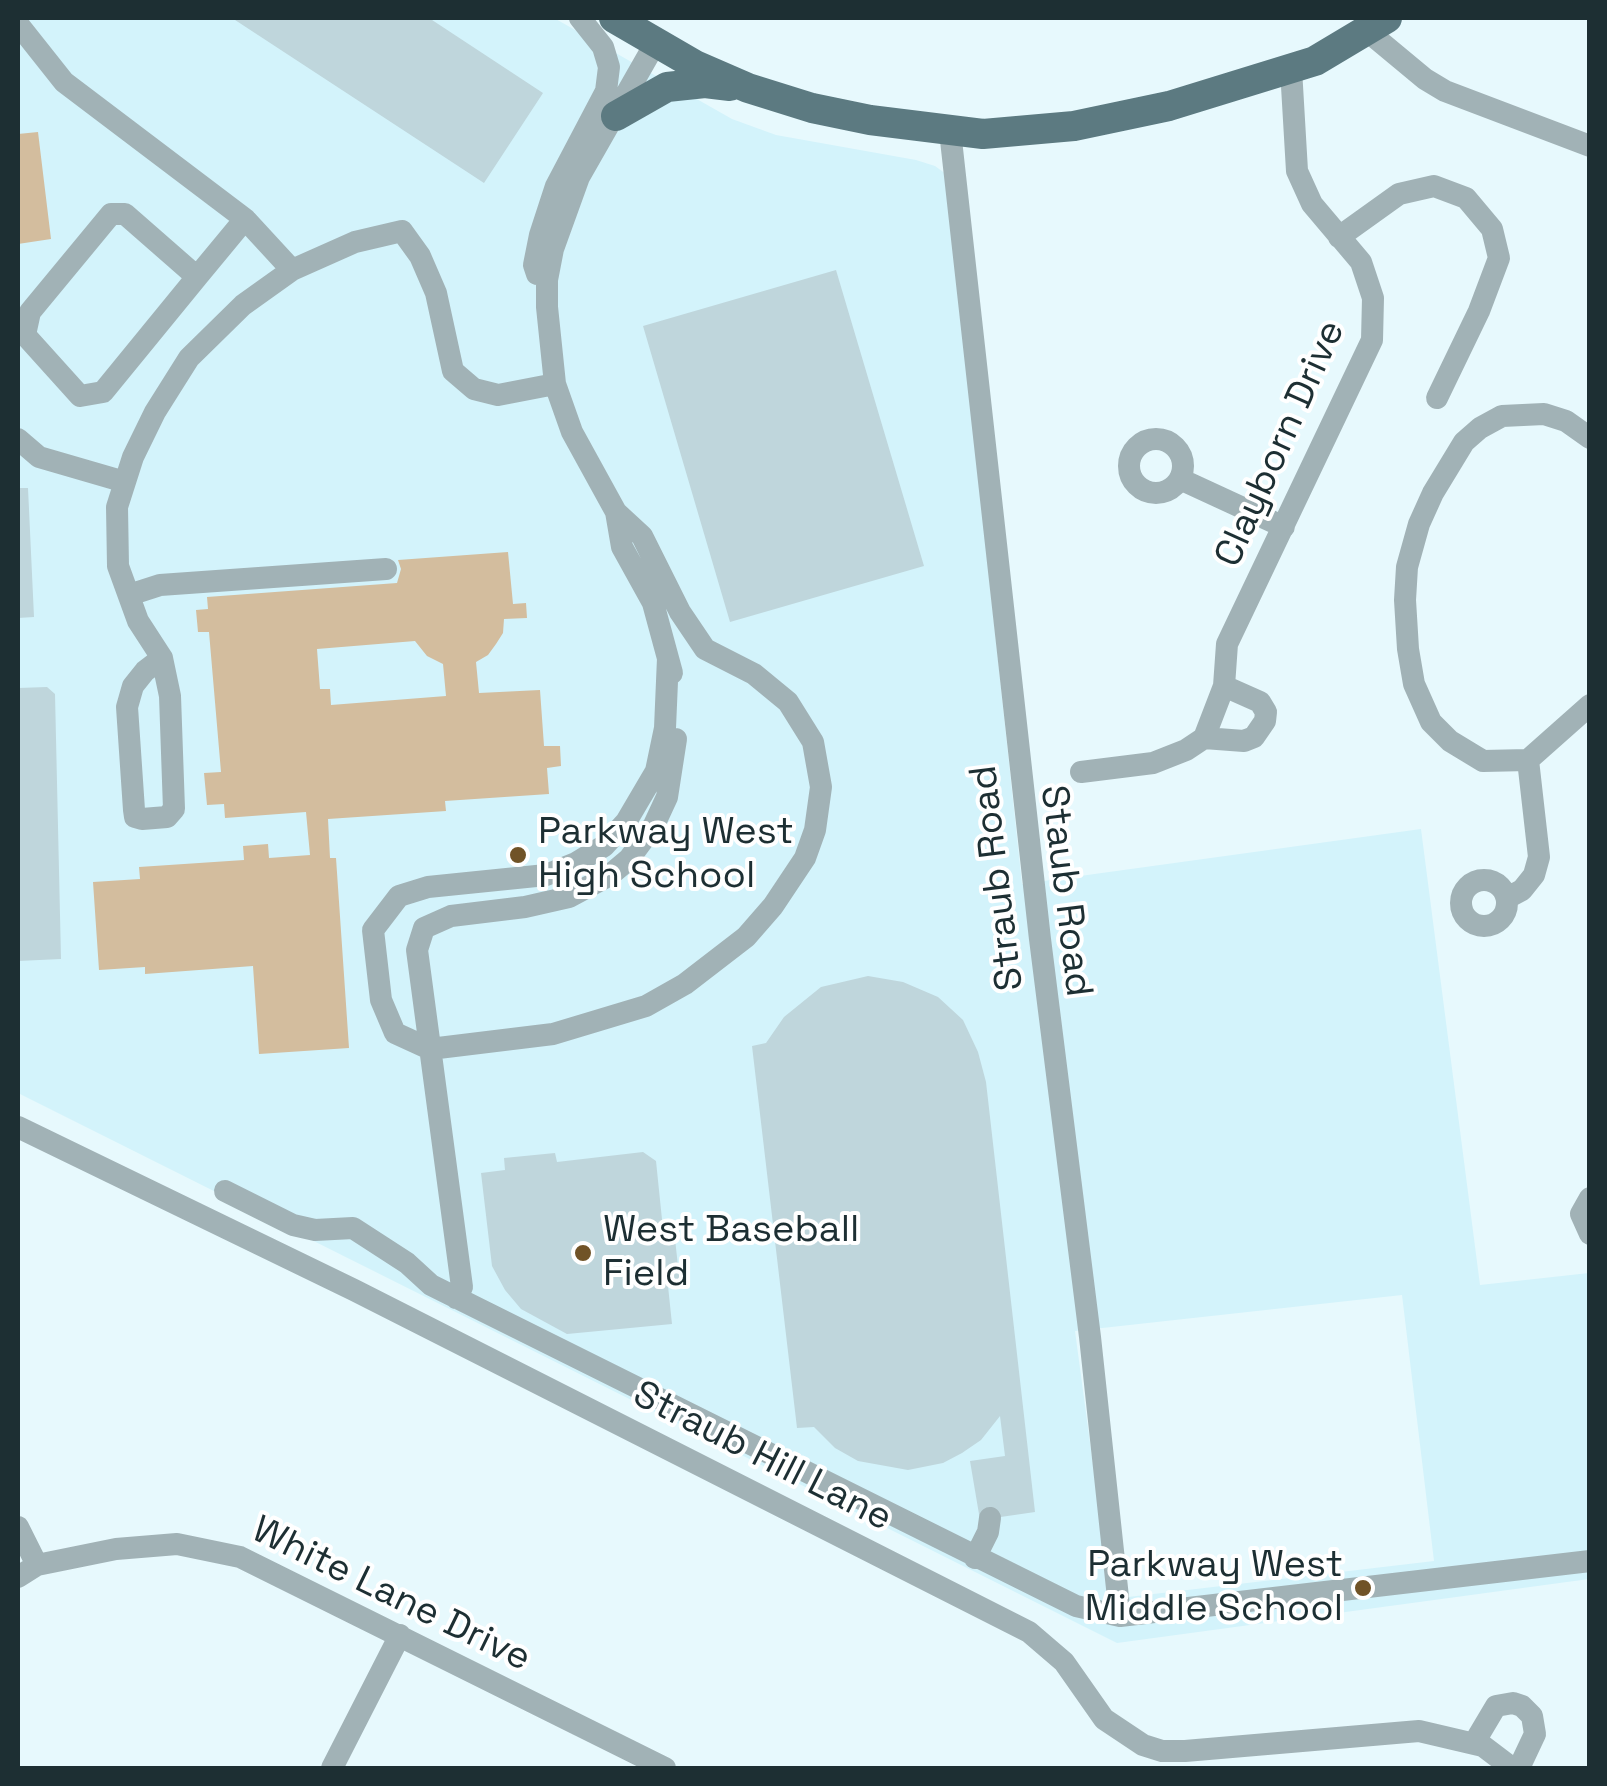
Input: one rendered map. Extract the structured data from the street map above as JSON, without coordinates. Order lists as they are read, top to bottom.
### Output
{
  "streets": {
    "street": [
      "Clayborn Drive",
      "Straub Road",
      "Staub Road",
      "Straub Hill Lane",
      "White Lane Drive"
    ]
  },
  "crossings": [
    ["Straub Road", "Staub Road"]
  ],
  "places": ["Parkway West High School", "West Baseball Field", "Parkway West Middle School"]
}
